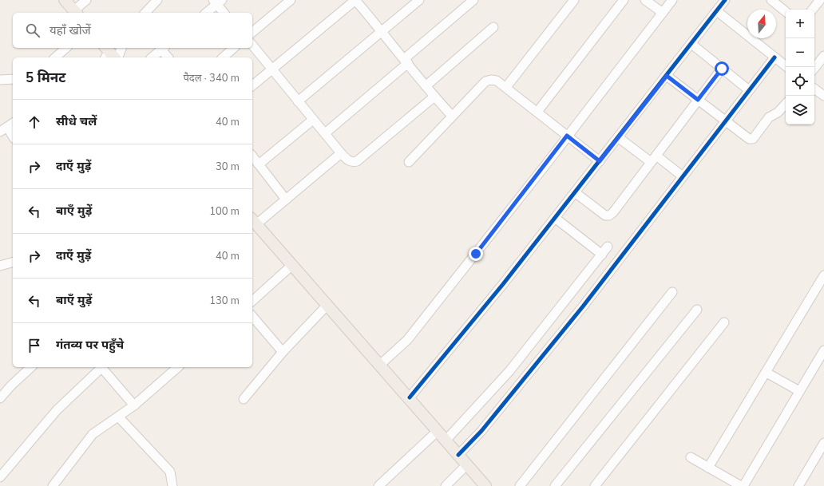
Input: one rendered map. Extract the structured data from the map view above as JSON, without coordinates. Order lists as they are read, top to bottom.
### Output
{
  "north": "top",
  "page": {
    "map_buttons": ["+", "−"],
    "search": "यहाँ खोजें",
    "heading": ["5 मिनट", "पैदल · 340 m"],
    "list": [
      ["सीधे चलें", "40 m"],
      ["दाएँ मुड़ें", "30 m"],
      ["बाएँ मुड़ें", "100 m"],
      ["दाएँ मुड़ें", "40 m"],
      ["बाएँ मुड़ें", "130 m"],
      "गंतव्य पर पहुँचे"
    ]
  }
}
